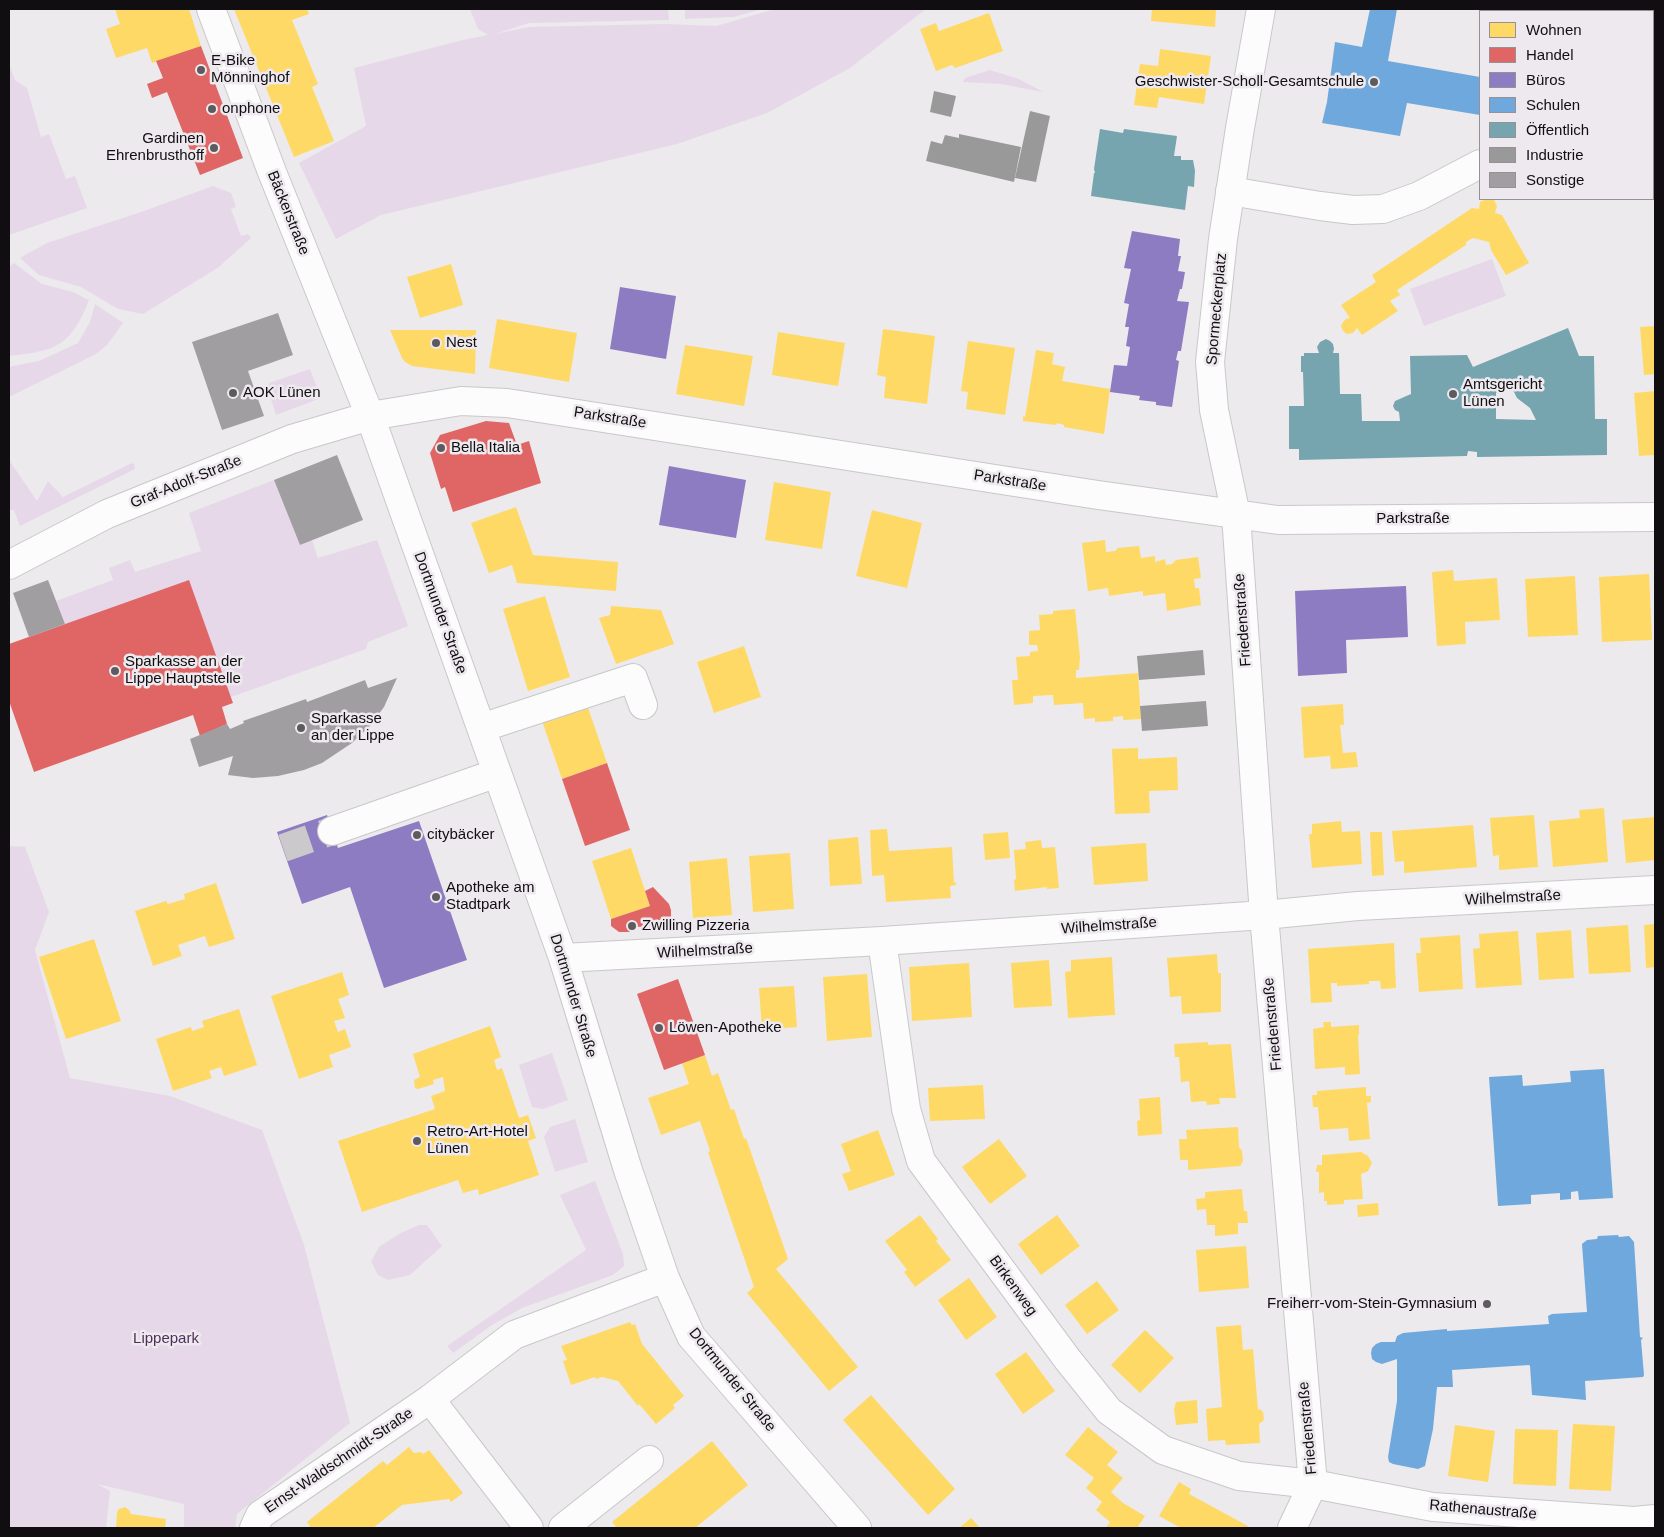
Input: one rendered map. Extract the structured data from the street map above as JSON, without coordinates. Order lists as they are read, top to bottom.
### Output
{
  "streets": {
    "street": [
      "Bäckerstraße",
      "Spormeckerplatz",
      "Parkstraße",
      "Graf-Adolf-Straße",
      "Dortmunder Straße",
      "Friedenstraße",
      "Wilhelmstraße",
      "Birkenweg",
      "Ernst-Waldschmidt-Straße",
      "Rathenaustraße"
    ]
  },
  "crossings": [
    ["Bäckerstraße", "Parkstraße"],
    ["Bäckerstraße", "Graf-Adolf-Straße"],
    ["Bäckerstraße", "Dortmunder Straße"],
    ["Spormeckerplatz", "Parkstraße"],
    ["Spormeckerplatz", "Friedenstraße"],
    ["Parkstraße", "Graf-Adolf-Straße"],
    ["Parkstraße", "Dortmunder Straße"],
    ["Parkstraße", "Friedenstraße"],
    ["Graf-Adolf-Straße", "Dortmunder Straße"],
    ["Dortmunder Straße", "Wilhelmstraße"],
    ["Dortmunder Straße", "Ernst-Waldschmidt-Straße"],
    ["Friedenstraße", "Wilhelmstraße"],
    ["Friedenstraße", "Birkenweg"],
    ["Friedenstraße", "Rathenaustraße"],
    ["Wilhelmstraße", "Birkenweg"],
    ["Birkenweg", "Rathenaustraße"]
  ],
  "parks": ["Lippepark"],
  "places": [
    "E-Bike Mönninghof",
    "Geschwister-Scholl-Gesamtschule",
    "onphone",
    "Gardinen Ehrenbrusthoff",
    "Nest",
    "AOK Lünen",
    "Amtsgericht Lünen",
    "Bella Italia",
    "Sparkasse an der Lippe Hauptstelle",
    "Sparkasse an der Lippe",
    "citybäcker",
    "Apotheke am Stadtpark",
    "Zwilling Pizzeria",
    "Löwen-Apotheke",
    "Retro-Art-Hotel Lünen",
    "Freiherr-vom-Stein-Gymnasium"
  ],
  "legend": [
    "Wohnen",
    "Handel",
    "Büros",
    "Schulen",
    "Öffentlich",
    "Industrie",
    "Sonstige"
  ]
}
